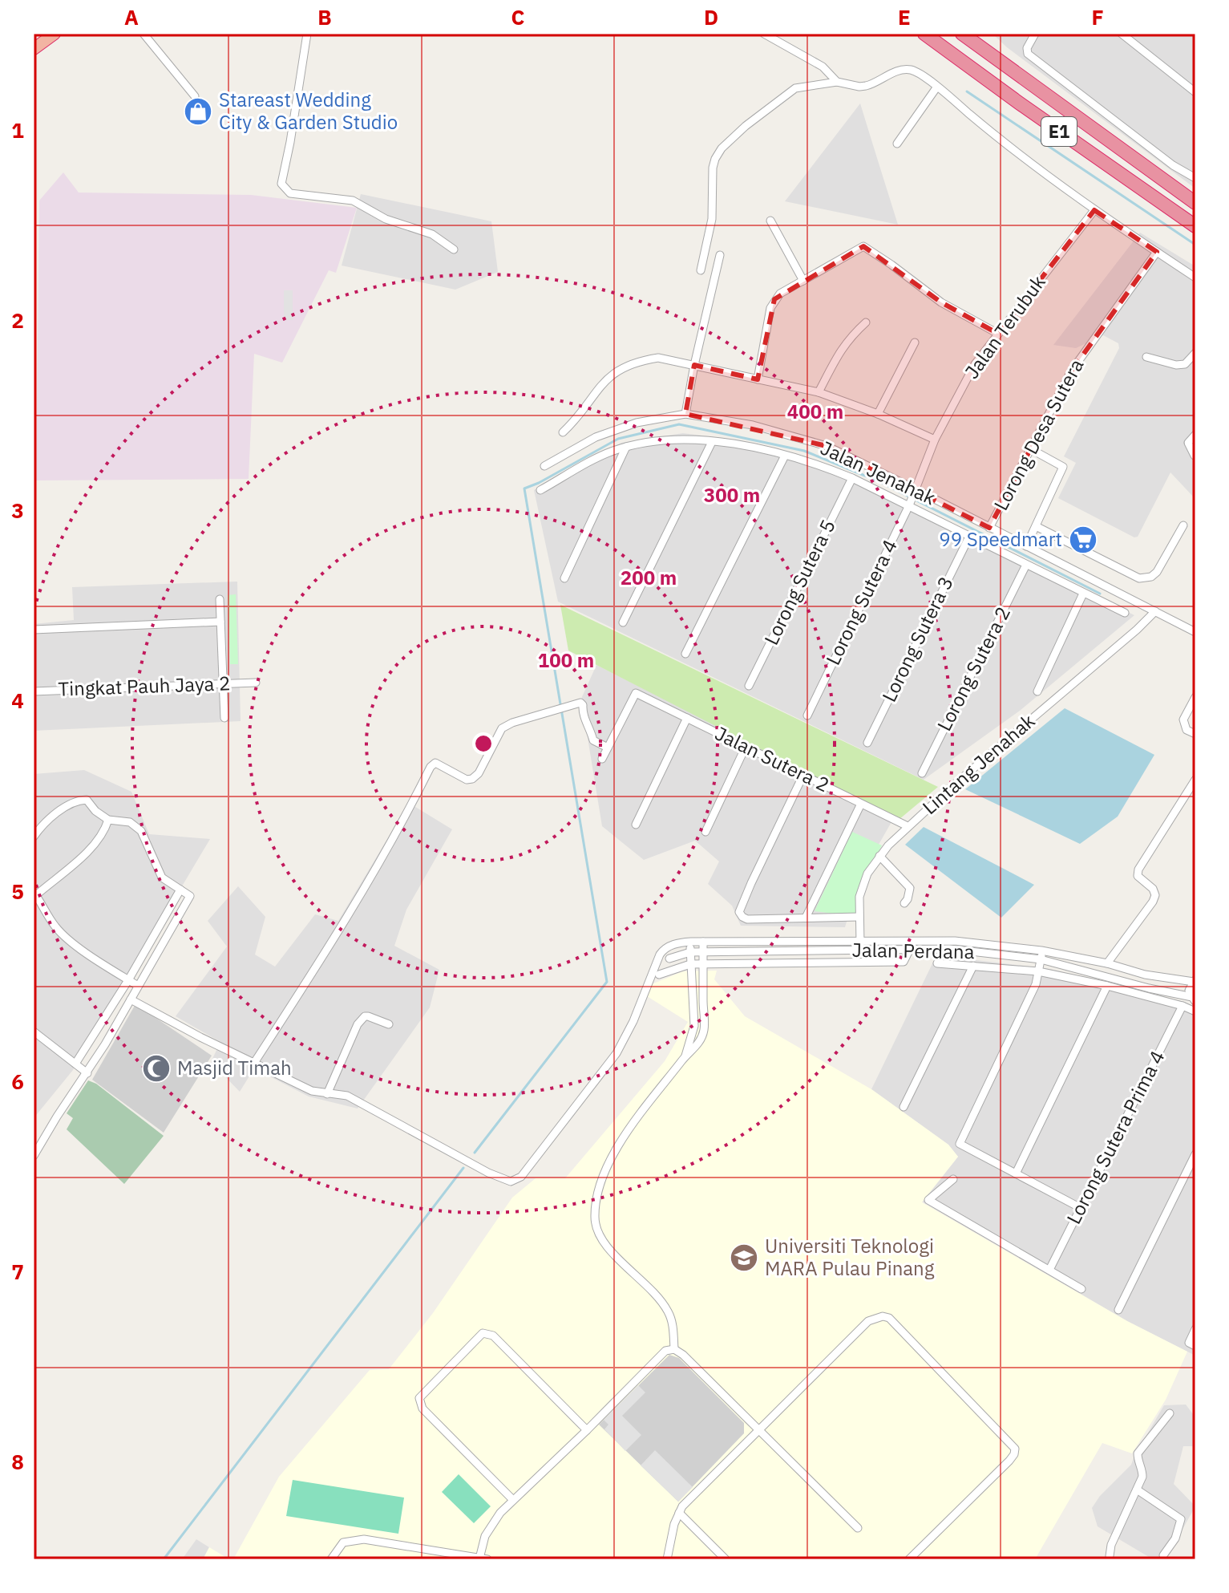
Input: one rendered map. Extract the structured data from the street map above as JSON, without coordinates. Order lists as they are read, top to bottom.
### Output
{
  "streets": {
    "highway": ["E1"],
    "street": [
      "Jalan Terubuk",
      "Lorong Desa Sutera",
      "Jalan Jenahak",
      "Lorong Sutera 5",
      "Lorong Sutera 4",
      "Lorong Sutera 3",
      "Lorong Sutera 2",
      "Tingkat Pauh Jaya 2",
      "Jalan Sutera 2",
      "Lintang Jenahak",
      "Jalan Perdana",
      "Lorong Sutera Prima 4"
    ]
  },
  "crossings": [
    ["Jalan Terubuk", "Jalan Jenahak"],
    ["Jalan Terubuk", "Lorong Sutera 4"],
    ["Lorong Desa Sutera", "Jalan Jenahak"],
    ["Jalan Jenahak", "Lorong Sutera 4"],
    ["Jalan Jenahak", "Lintang Jenahak"],
    ["Jalan Sutera 2", "Lintang Jenahak"],
    ["Lintang Jenahak", "Jalan Perdana"]
  ],
  "places": {
    "shop": ["Stareast Wedding City & Garden Studio"],
    "supermarket": ["99 Speedmart"],
    "mosque": ["Masjid Timah"],
    "school or university": ["Universiti Teknologi MARA Pulau Pinang"]
  },
  "grid": {
    "columns": [
      "A",
      "B",
      "C",
      "D",
      "E",
      "F"
    ],
    "rows": [
      "1",
      "2",
      "3",
      "4",
      "5",
      "6",
      "7",
      "8"
    ]
  },
  "rings": [
    "400 m",
    "300 m",
    "200 m",
    "100 m"
  ]
}
